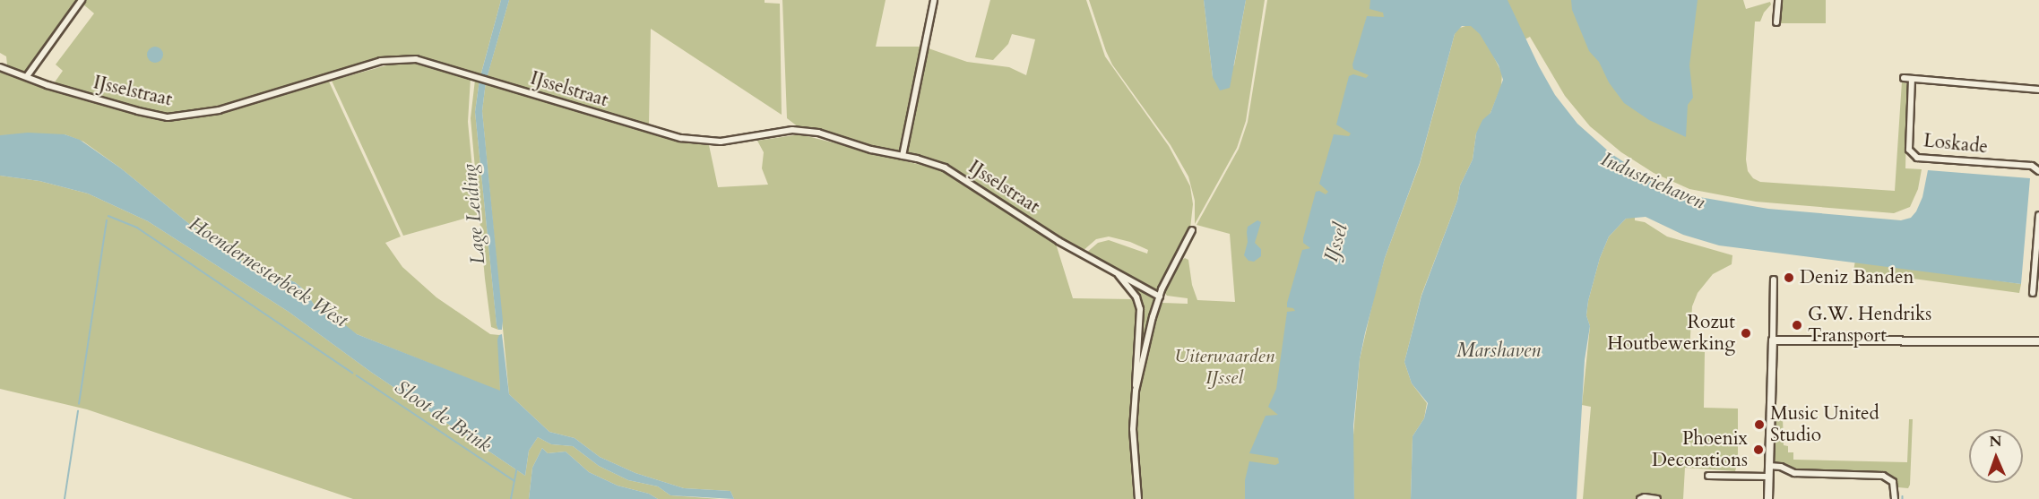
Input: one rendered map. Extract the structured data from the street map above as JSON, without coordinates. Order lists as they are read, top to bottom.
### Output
{
  "streets": {
    "street": ["IJsselstraat", "Loskade"]
  },
  "water": [
    "Industriehaven",
    "Lage Leiding",
    "IJssel",
    "Hoendernesterbeek West",
    "Marshaven",
    "Sloot de Brink"
  ],
  "parks": ["Uiterwaarden IJssel"],
  "places": [
    "Deniz Banden",
    "G.W. Hendriks Transport",
    "Rozut Houtbewerking",
    "Music United Studio",
    "Phoenix Decorations"
  ],
  "north": "top"
}
